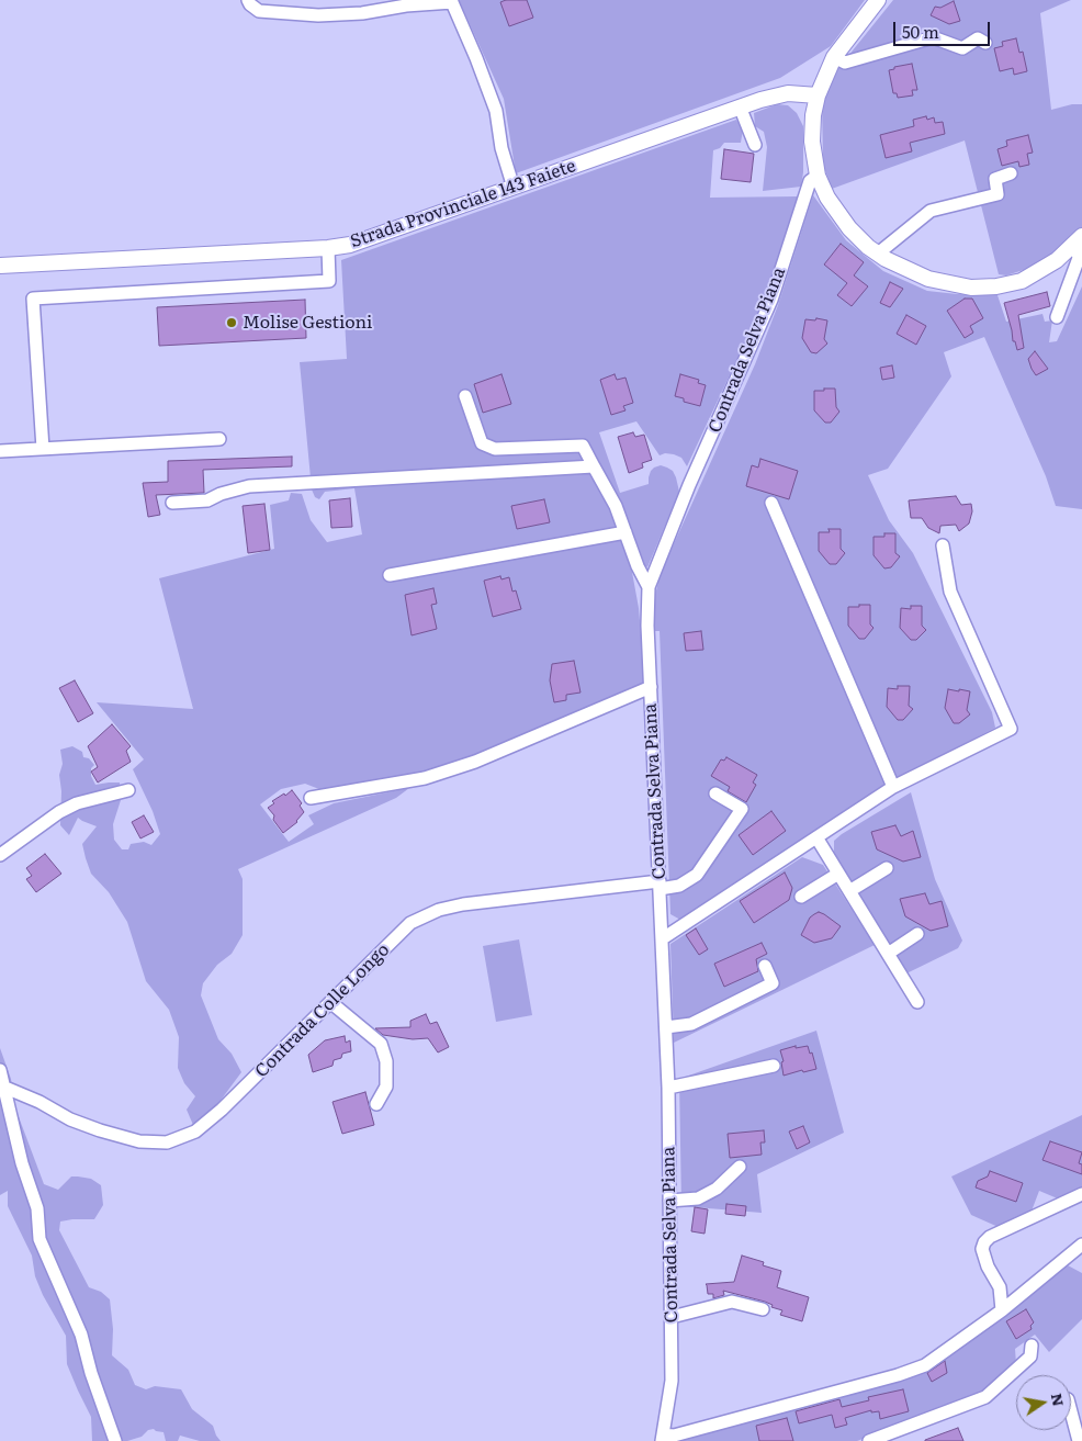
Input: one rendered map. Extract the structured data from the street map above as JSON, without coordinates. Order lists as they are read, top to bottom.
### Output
{
  "streets": {
    "main road": ["Strada Provinciale 143 Faiete"],
    "street": ["Contrada Selva Piana", "Contrada Colle Longo"]
  },
  "crossings": [
    ["Contrada Selva Piana", "Contrada Colle Longo"]
  ],
  "places": ["Molise Gestioni"],
  "scale_bar": "50 m",
  "north": "right"
}
